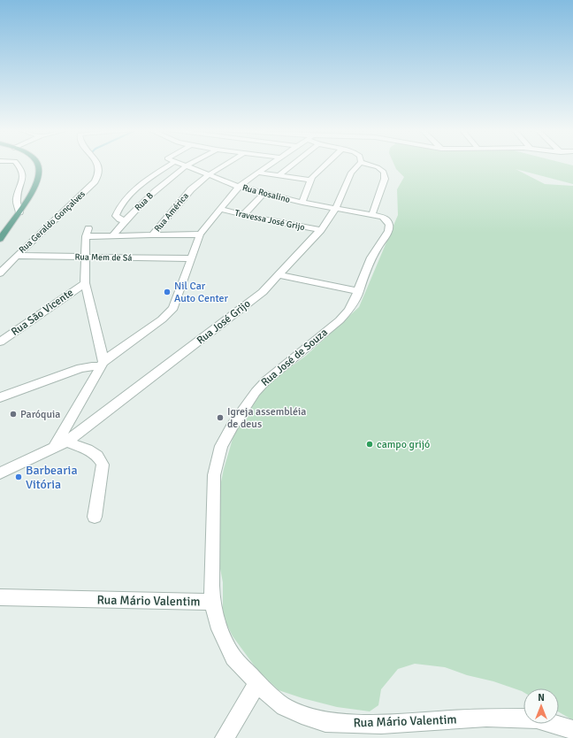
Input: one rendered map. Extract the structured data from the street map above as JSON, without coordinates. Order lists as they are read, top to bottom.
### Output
{
  "streets": {
    "street": [
      "Rua Rosalino",
      "Rua B",
      "Rua América",
      "Travessa José Grijo",
      "Rua Geraldo Gonçalves",
      "Rua Mem de Sá",
      "Rua São Vicente",
      "Rua José Grijo",
      "Rua José de Souza",
      "Rua Mário Valentim"
    ]
  },
  "crossings": [
    ["Rua Rosalino", "Rua B"],
    ["Rua Rosalino", "Rua América"],
    ["Rua Rosalino", "Rua José Grijo"],
    ["Rua Rosalino", "Rua José de Souza"],
    ["Rua B", "Rua América"],
    ["Travessa José Grijo", "Rua José Grijo"],
    ["Rua Geraldo Gonçalves", "Rua Mem de Sá"],
    ["Rua José Grijo", "Rua José de Souza"],
    ["Rua José de Souza", "Rua Mário Valentim"]
  ],
  "places": [
    "Nil Car Auto Center",
    "Paróquia",
    "Igreja assembléia de deus",
    "campo grijó",
    "Barbearia Vitória"
  ],
  "north": "top"
}
